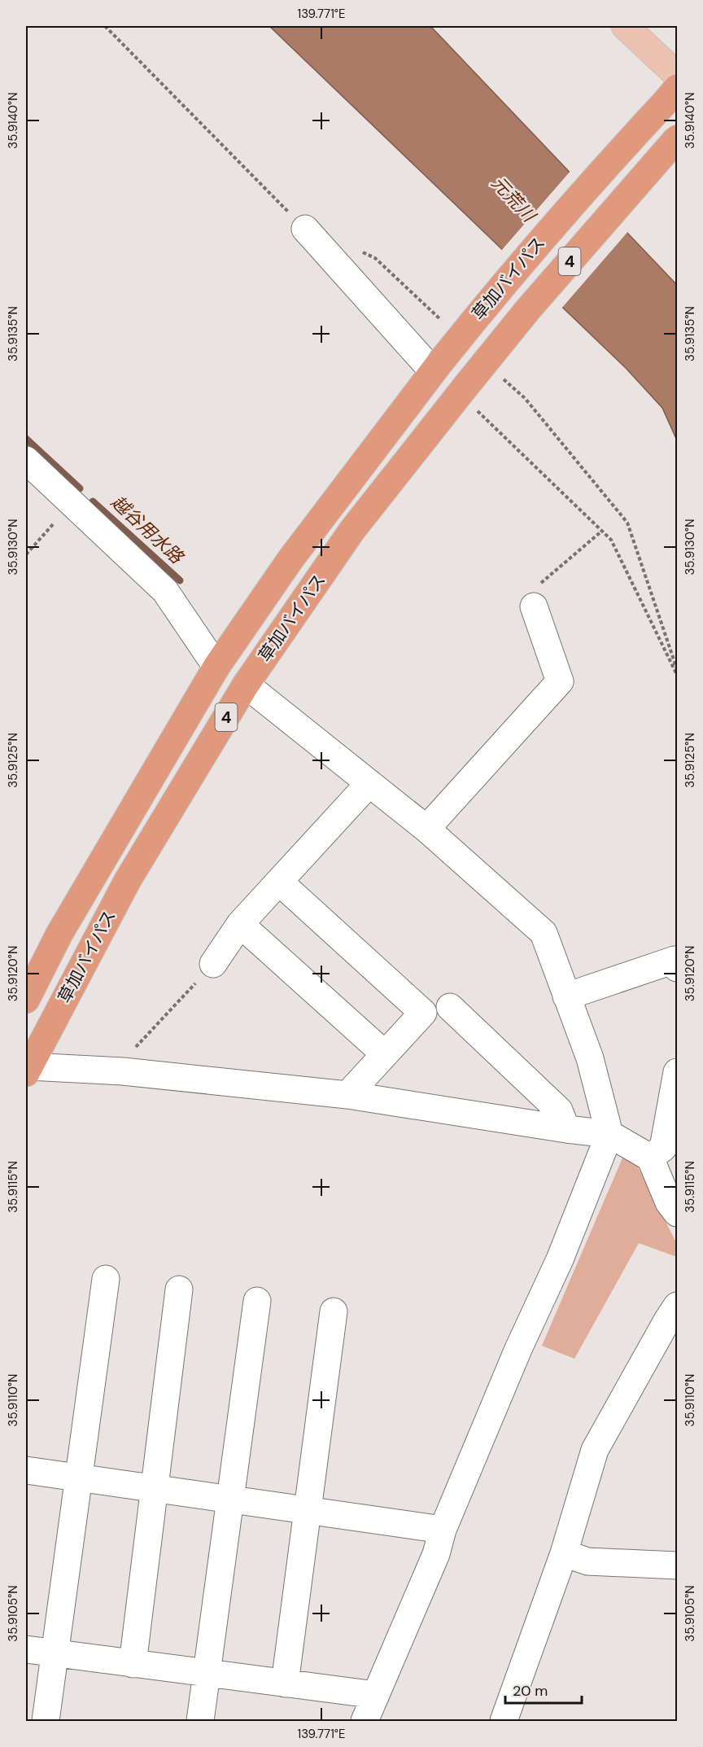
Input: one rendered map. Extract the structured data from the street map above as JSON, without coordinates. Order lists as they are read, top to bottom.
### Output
{
  "streets": {
    "highway": ["4", "草加バイパス"]
  },
  "water": ["元荒川", "越谷用水路"],
  "scale_bar": "20 m",
  "coordinates": [
    "139.771°E",
    "35.9140°N",
    "35.9135°N",
    "35.9130°N",
    "35.9125°N",
    "35.9120°N",
    "35.9115°N",
    "35.9110°N",
    "35.9105°N"
  ]
}
